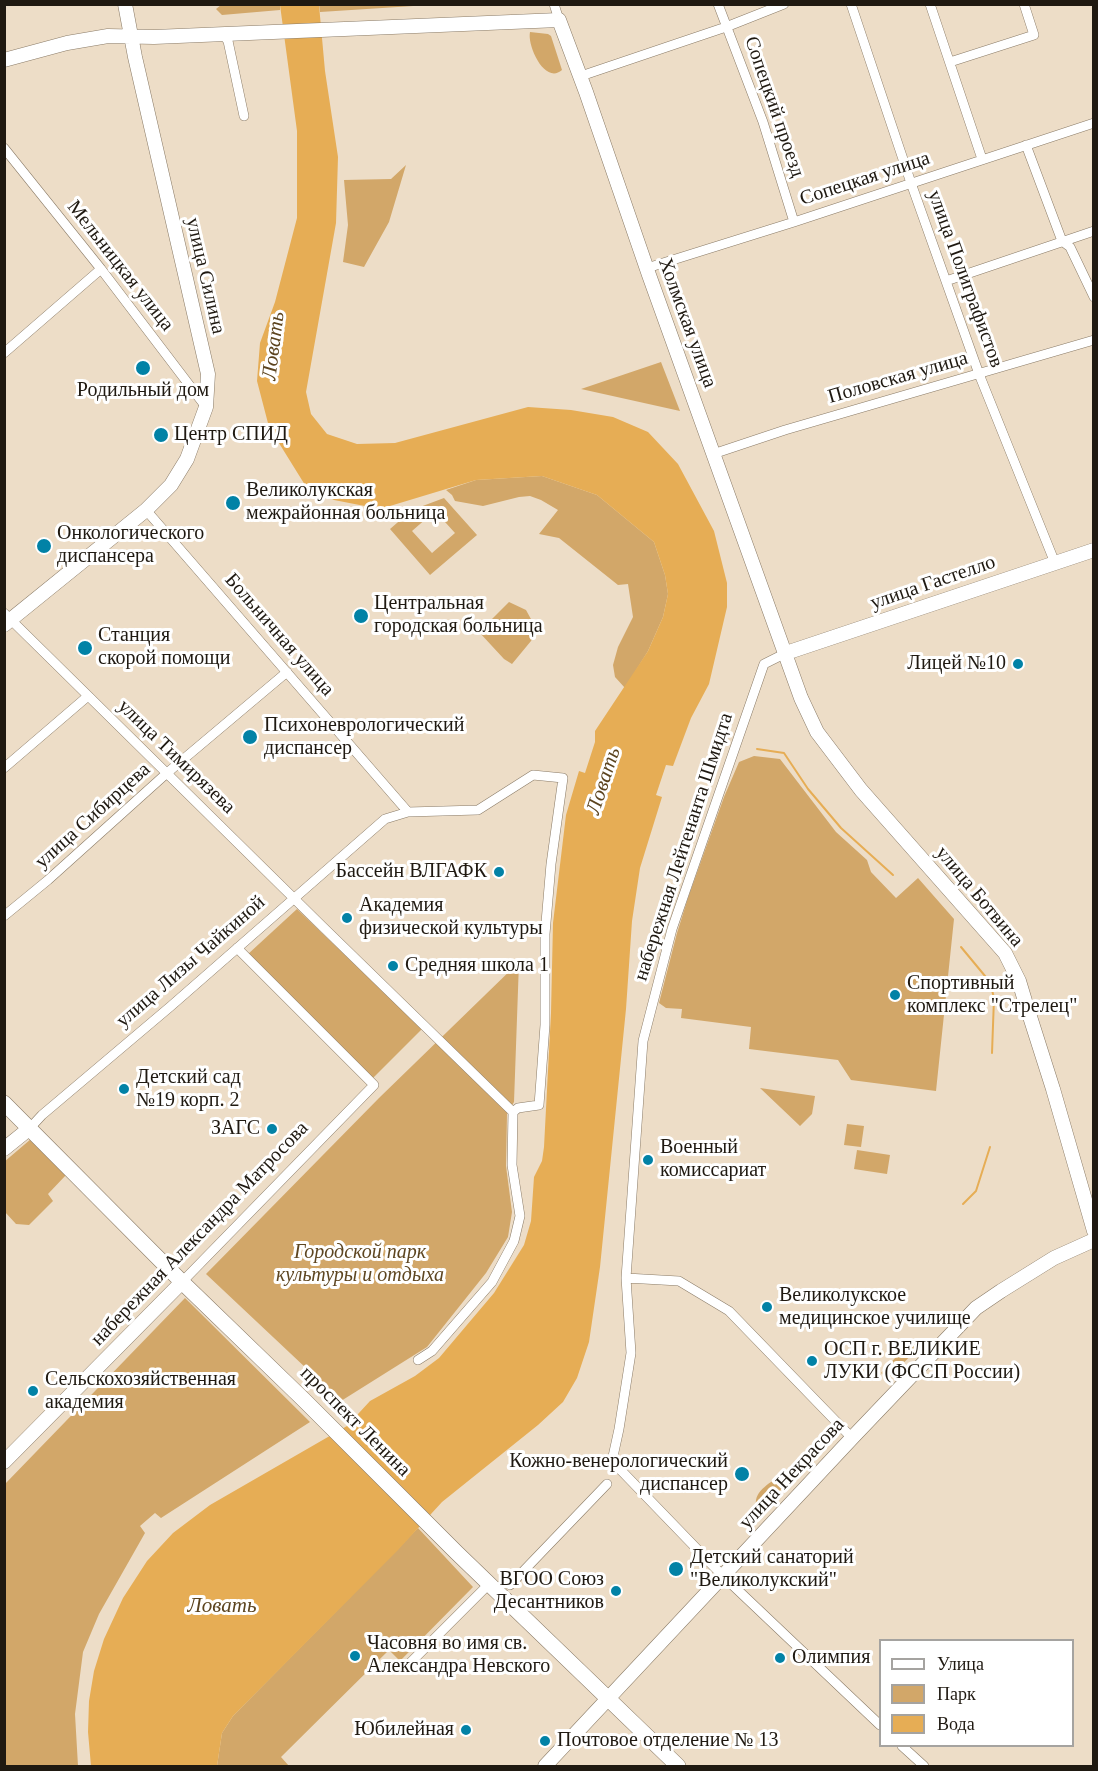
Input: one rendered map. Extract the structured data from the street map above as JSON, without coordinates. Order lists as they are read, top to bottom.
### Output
{
  "streets": {
    "main road": [
      "улица Силина",
      "Холмская улица",
      "улица Гастелло",
      "улица Ботвина",
      "улица Лизы Чайкиной",
      "набережная Александра Матросова",
      "проспект Ленина",
      "улица Некрасова"
    ],
    "street": [
      "Сопецкий проезд",
      "Сопецкая улица",
      "Мельницкая улица",
      "улица Полиграфистов",
      "Половская улица",
      "Больничная улица",
      "улица Тимирязева",
      "улица Сибирцева",
      "набережная Лейтенанта Шмидта"
    ]
  },
  "crossings": [
    ["Сопецкий проезд", "Сопецкая улица"],
    ["Сопецкая улица", "улица Полиграфистов"],
    ["Сопецкая улица", "Холмская улица"],
    ["Мельницкая улица", "улица Силина"],
    ["улица Силина", "Больничная улица"],
    ["улица Силина", "улица Тимирязева"],
    ["улица Полиграфистов", "Половская улица"],
    ["улица Полиграфистов", "улица Гастелло"],
    ["Холмская улица", "Половская улица"],
    ["Холмская улица", "улица Гастелло"],
    ["Холмская улица", "набережная Лейтенанта Шмидта"],
    ["Холмская улица", "улица Ботвина"],
    ["улица Гастелло", "набережная Лейтенанта Шмидта"],
    ["улица Гастелло", "улица Ботвина"],
    ["Больничная улица", "улица Сибирцева"],
    ["Больничная улица", "улица Лизы Чайкиной"],
    ["улица Тимирязева", "улица Сибирцева"],
    ["улица Тимирязева", "улица Лизы Чайкиной"],
    ["набережная Лейтенанта Шмидта", "улица Ботвина"],
    ["набережная Лейтенанта Шмидта", "улица Некрасова"],
    ["улица Лизы Чайкиной", "набережная Александра Матросова"],
    ["улица Лизы Чайкиной", "проспект Ленина"],
    ["набережная Александра Матросова", "проспект Ленина"],
    ["проспект Ленина", "улица Некрасова"]
  ],
  "water": ["Ловать"],
  "parks": ["Городской парк культуры и отдыха"],
  "places": [
    "Родильный дом",
    "Центр СПИД",
    "Великолукская межрайонная больница",
    "Онкологического диспансера",
    "Центральная городская больница",
    "Станция скорой помощи",
    "Лицей №10",
    "Психоневрологический диспансер",
    "Бассейн ВЛГАФК",
    "Aкадемия физической культуры",
    "Средняя школа 1",
    "Спортивный комплекс \"Стрелец\"",
    "Детский сад №19 корп. 2",
    "ЗАГС",
    "Военный комиссариат",
    "Великолукское медицинское училище",
    "ОСП г. ВЕЛИКИЕ ЛУКИ (ФССП России)",
    "Сельскохозяйственная академия",
    "Кожно-венерологический диспансер",
    "Детский санаторий \"Великолукский\"",
    "ВГОО Союз Десантников",
    "Часовня во имя св. Александра Невского",
    "Олимпия",
    "Юбилейная",
    "Почтовое отделение № 13"
  ],
  "legend": ["Улица", "Парк", "Вода"]
}
